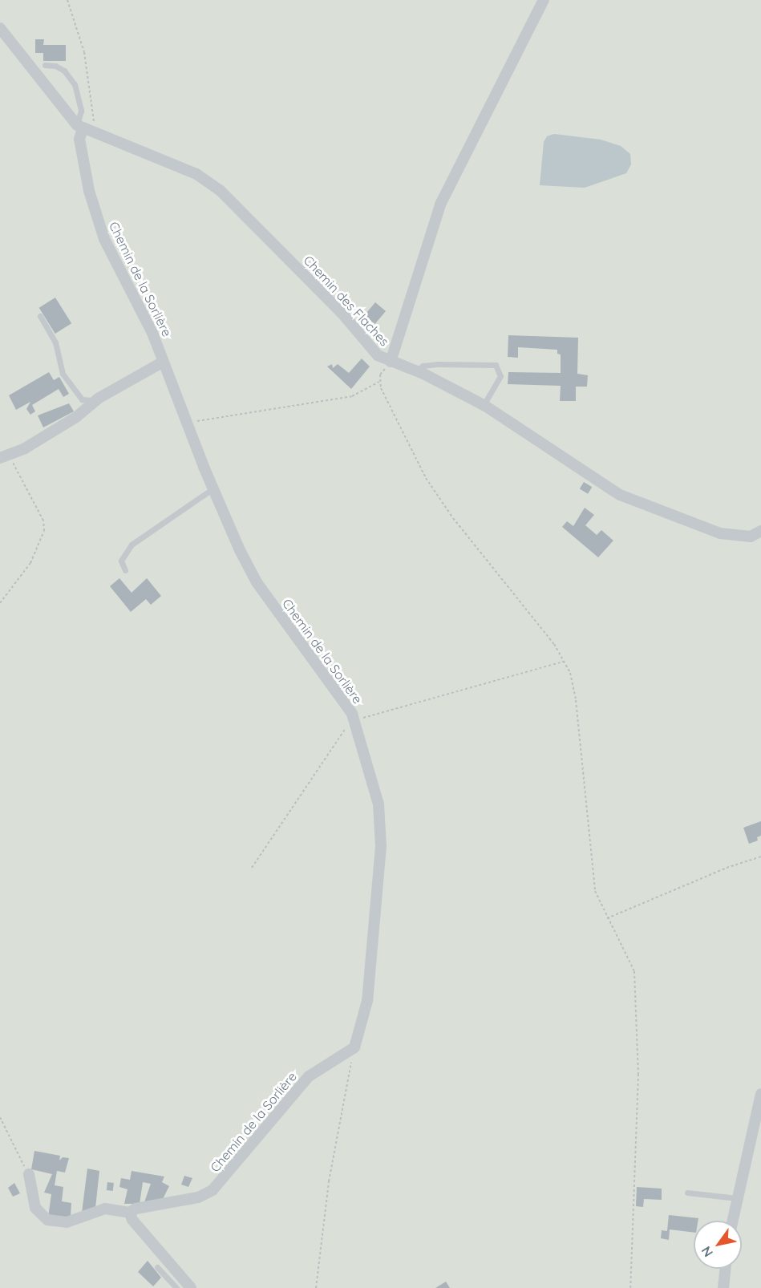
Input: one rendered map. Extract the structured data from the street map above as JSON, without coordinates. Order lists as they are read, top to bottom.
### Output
{
  "streets": {
    "street": ["Chemin de la Sorlière", "Chemin des Flaches"]
  },
  "crossings": [
    ["Chemin de la Sorlière", "Chemin des Flaches"]
  ],
  "north": "bottom left"
}
